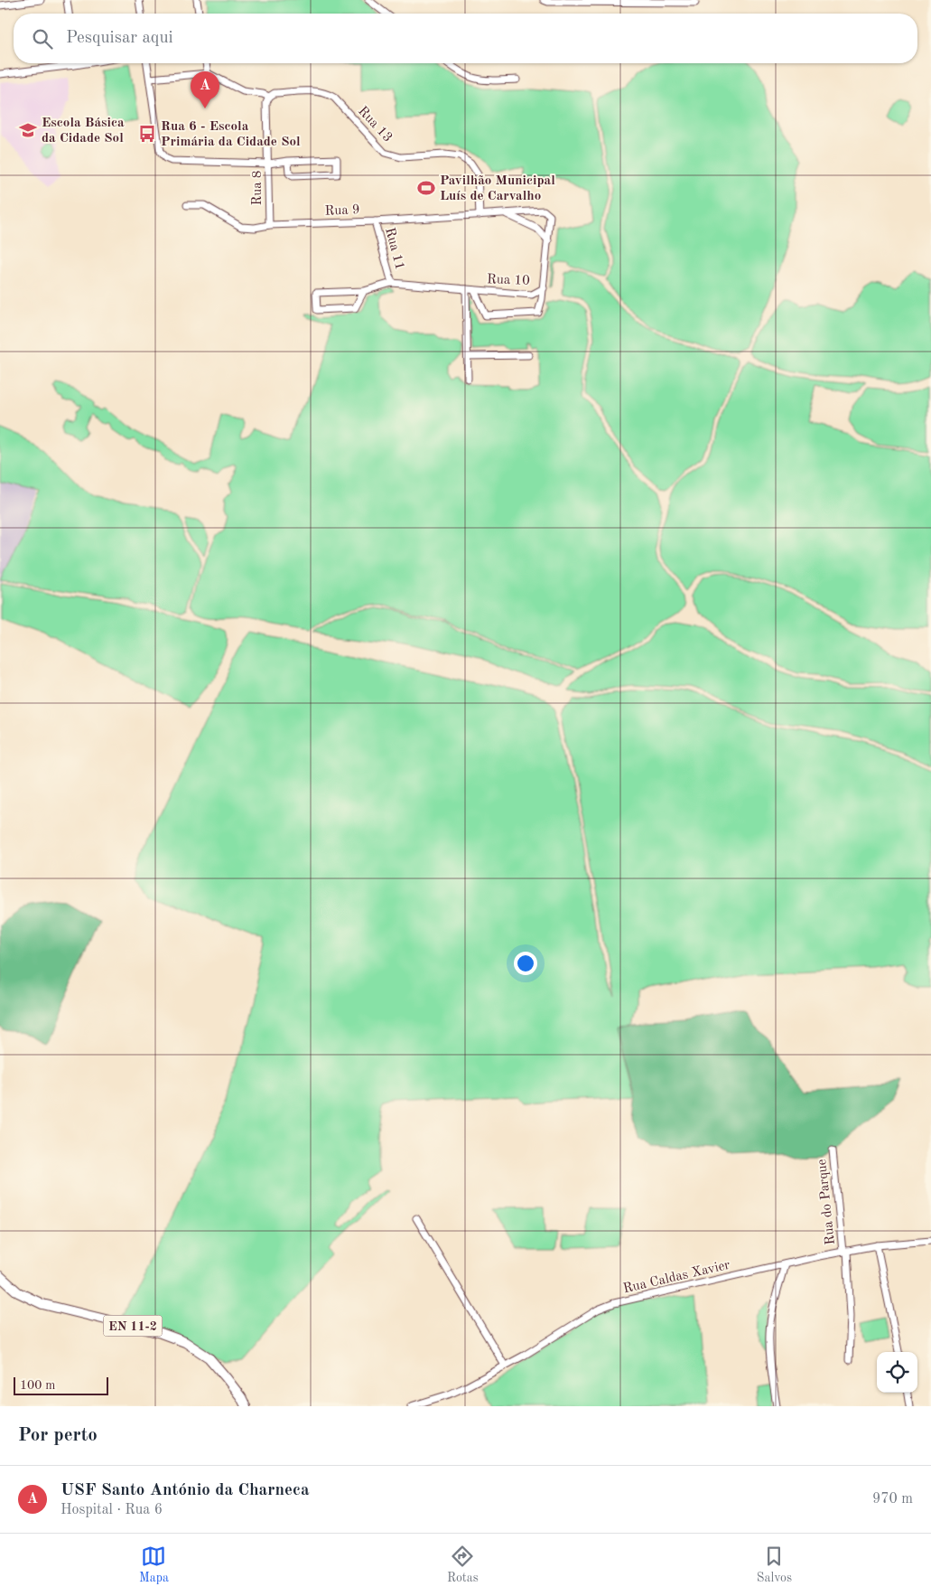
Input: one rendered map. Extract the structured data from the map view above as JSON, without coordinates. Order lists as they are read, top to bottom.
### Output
{
  "streets": {
    "main road": ["EN 11-2"],
    "street": [
      "Rua 13",
      "Rua 8",
      "Rua 9",
      "Rua 11",
      "Rua 10",
      "Rua do Parque",
      "Rua Caldas Xavier"
    ]
  },
  "crossings": [
    ["Rua 13", "Rua 8"],
    ["Rua 13", "Rua 9"],
    ["Rua 8", "Rua 9"],
    ["Rua 9", "Rua 11"],
    ["Rua 11", "Rua 10"],
    ["Rua do Parque", "Rua Caldas Xavier"]
  ],
  "places": {
    "school or university": ["Escola Básica da Cidade Sol"],
    "bus stop": ["Rua 6 - Escola Primária da Cidade Sol"],
    "sports": ["Pavilhão Municipal Luís de Carvalho"]
  },
  "scale_bar": "100 m",
  "page": {
    "search": "Pesquisar aqui",
    "pins": "A",
    "scale": "100 m",
    "heading": "Por perto",
    "list": [
      {
        "mark": "A",
        "name": "USF Santo António da Charneca",
        "note": "Hospital · Rua 6",
        "value": "970 m"
      }
    ],
    "nav": ["Mapa", "Rotas", "Salvos"]
  }
}
